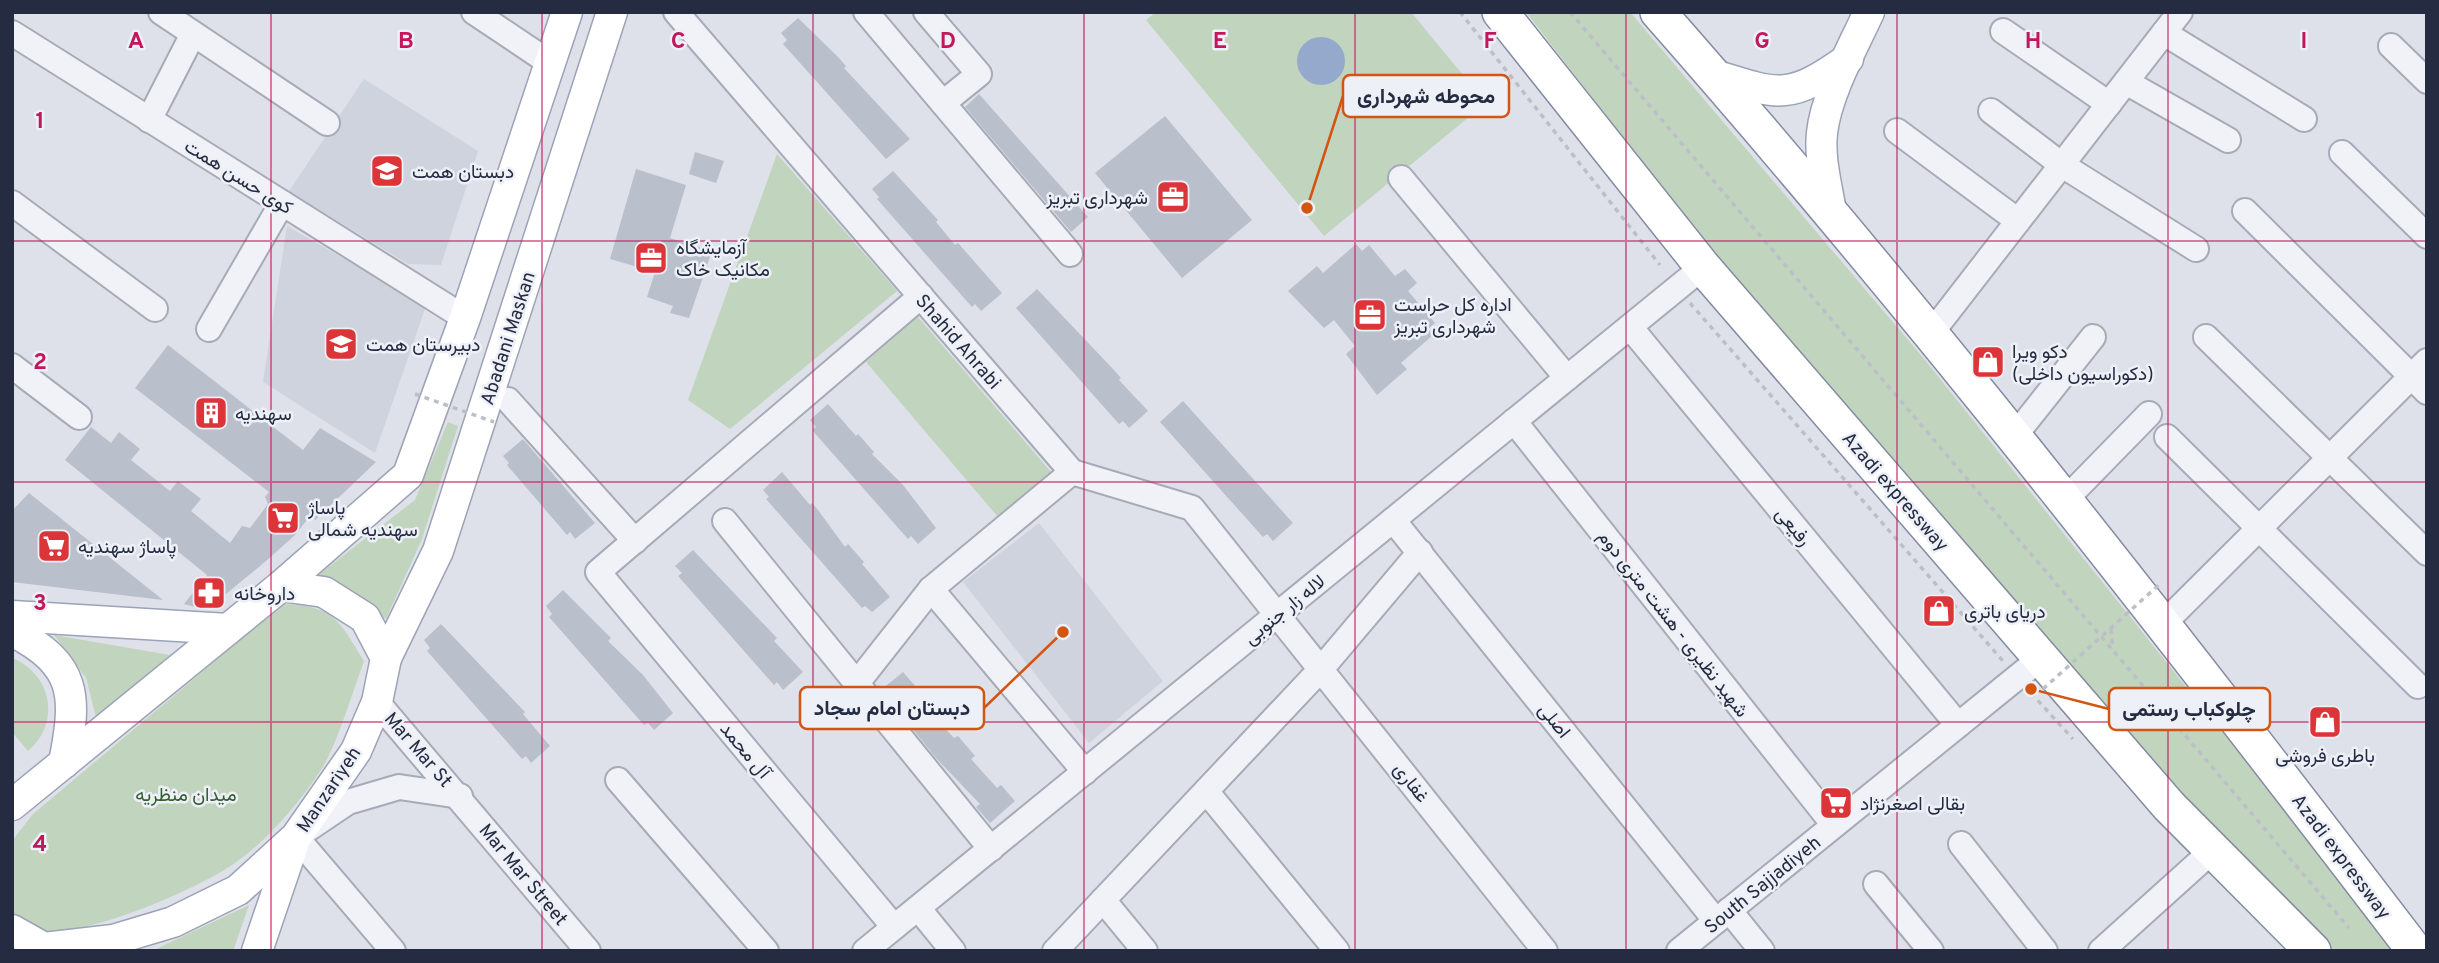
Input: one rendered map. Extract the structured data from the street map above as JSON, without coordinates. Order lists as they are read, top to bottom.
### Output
{
  "streets": {
    "highway": ["Azadi expressway"],
    "main road": ["Abadani Maskan", "Manzariyeh"],
    "street": [
      "کوی حسن همت",
      "Shahid Ahrabi",
      "رفیعی",
      "لاله زار جنوبی",
      "شهید نظیری - هشت متری دوم",
      "اصلی",
      "Mar Mar St",
      "آل محمد",
      "غفاری",
      "Mar Mar Street",
      "South Sajjadiyeh"
    ]
  },
  "crossings": [
    ["Abadani Maskan", "Manzariyeh"],
    ["Azadi expressway", "لاله زار جنوبی"],
    ["Azadi expressway", "South Sajjadiyeh"],
    ["رفیعی", "لاله زار جنوبی"],
    ["رفیعی", "South Sajjadiyeh"],
    ["لاله زار جنوبی", "شهید نظیری - هشت متری دوم"],
    ["لاله زار جنوبی", "اصلی"],
    ["لاله زار جنوبی", "آل محمد"],
    ["لاله زار جنوبی", "غفاری"],
    ["شهید نظیری - هشت متری دوم", "South Sajjadiyeh"],
    ["اصلی", "South Sajjadiyeh"],
    ["Mar Mar St", "Manzariyeh"],
    ["Mar Mar St", "Mar Mar Street"]
  ],
  "parks": ["میدان منظریه"],
  "places": {
    "school or university": ["دبستان همت", "دبیرستان همت"],
    "office": ["شهرداری تبریز", "آزمایشگاه مکانیک خاک", "اداره کل حراست شهرداری تبریز"],
    "other": ["محوطه شهرداری", "دبستان امام سجاد", "چلوکباب رستمی"],
    "shop": ["دکو ویرا (دکوراسیون داخلی)", "دریای باتری", "باطری فروشی"],
    "building": ["سهندیه"],
    "supermarket": ["پاساژ سهندیه شمالی", "پاساژ سهندیه", "بقالی اصغرنژاد"],
    "pharmacy": ["داروخانه"]
  },
  "grid": {
    "columns": [
      "A",
      "B",
      "C",
      "D",
      "E",
      "F",
      "G",
      "H",
      "I"
    ],
    "rows": [
      "1",
      "2",
      "3",
      "4"
    ]
  }
}
